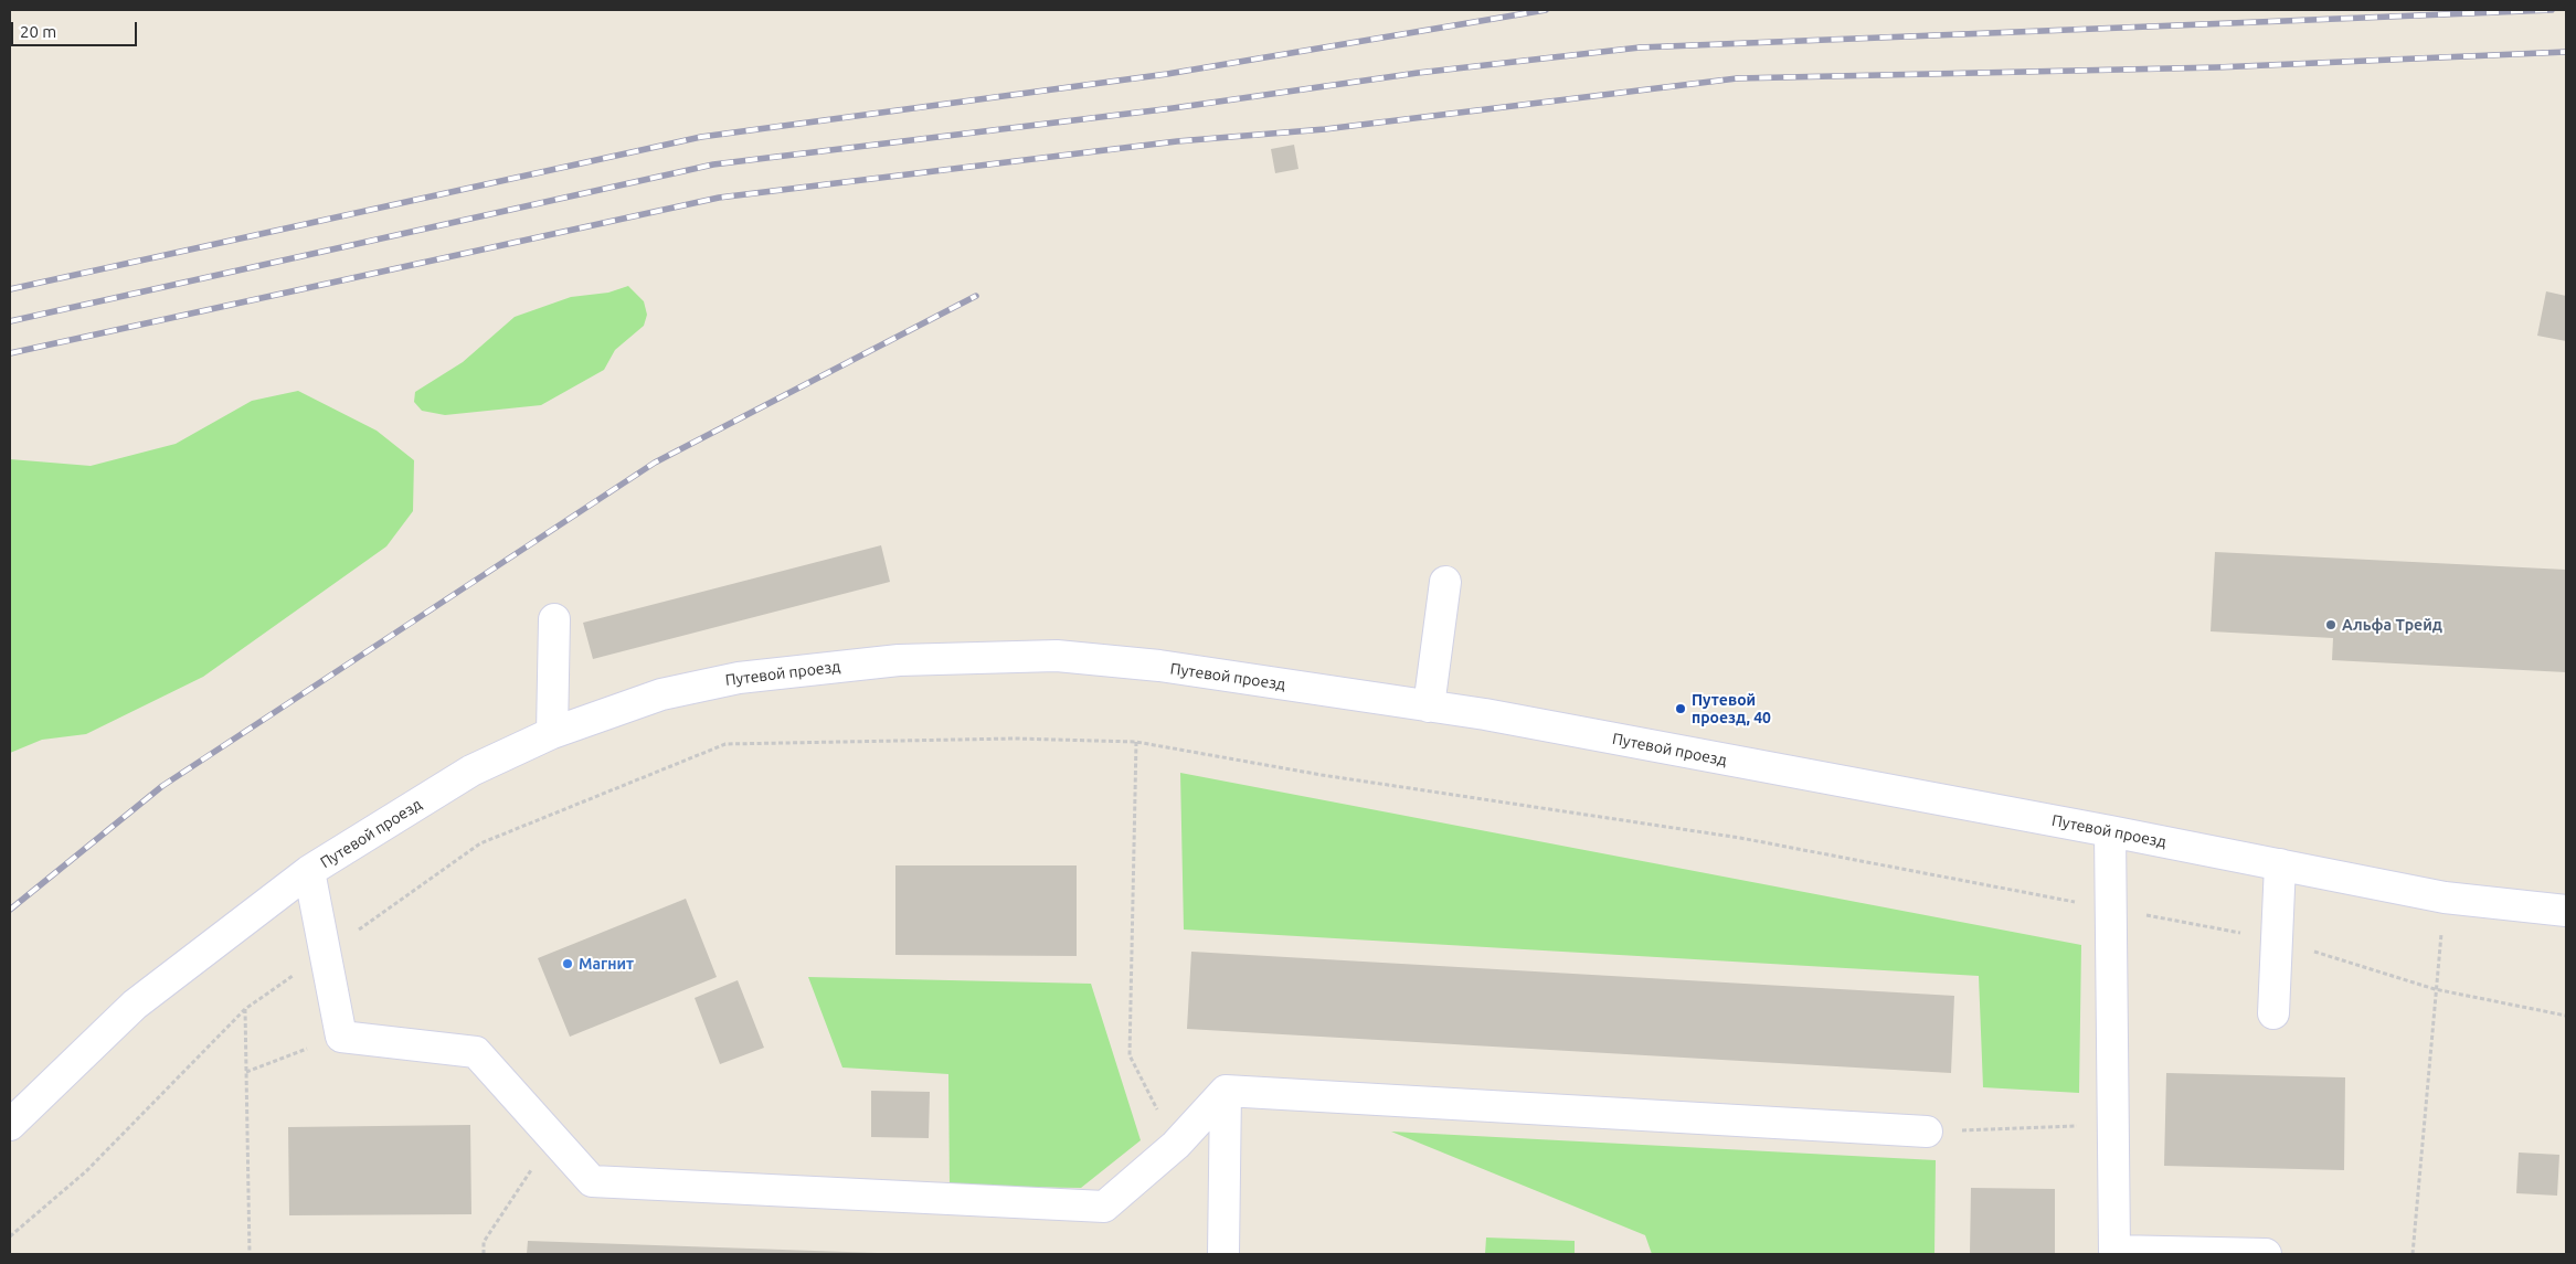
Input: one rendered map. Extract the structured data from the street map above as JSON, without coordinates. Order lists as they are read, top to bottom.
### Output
{
  "streets": {
    "street": ["Путевой проезд"]
  },
  "places": ["Альфа Трейд", "Путевой проезд, 40", "Магнит"],
  "scale_bar": "20 m"
}
